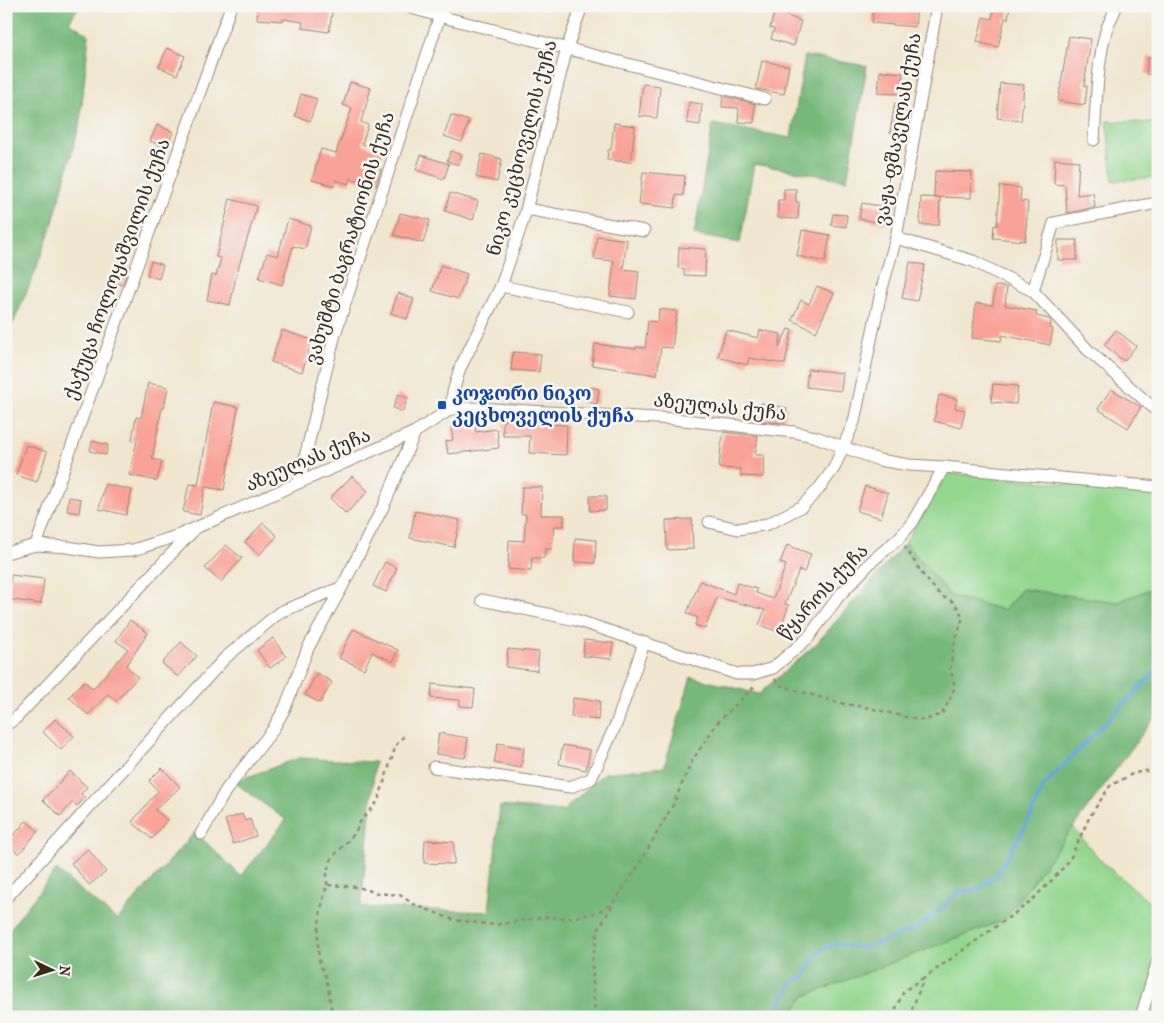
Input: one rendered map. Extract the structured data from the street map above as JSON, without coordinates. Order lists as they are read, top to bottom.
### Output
{
  "streets": {
    "street": [
      "ვაჟა-ფშაველას ქუჩა",
      "ნიკო კეცხოველის ქუჩა",
      "ვახუშტი ბაგრატიონის ქუჩა",
      "ქაქუცა ჩოლოყაშვილის ქუჩა",
      "აზეულას ქუჩა",
      "წყაროს ქუჩა"
    ]
  },
  "crossings": [
    ["ნიკო კეცხოველის ქუჩა", "აზეულას ქუჩა"],
    ["ვახუშტი ბაგრატიონის ქუჩა", "აზეულას ქუჩა"],
    ["ქაქუცა ჩოლოყაშვილის ქუჩა", "აზეულას ქუჩა"],
    ["აზეულას ქუჩა", "წყაროს ქუჩა"]
  ],
  "places": {
    "transit": ["კოჯორი ნიკო კეცხოველის ქუჩა"]
  },
  "north": "right"
}
